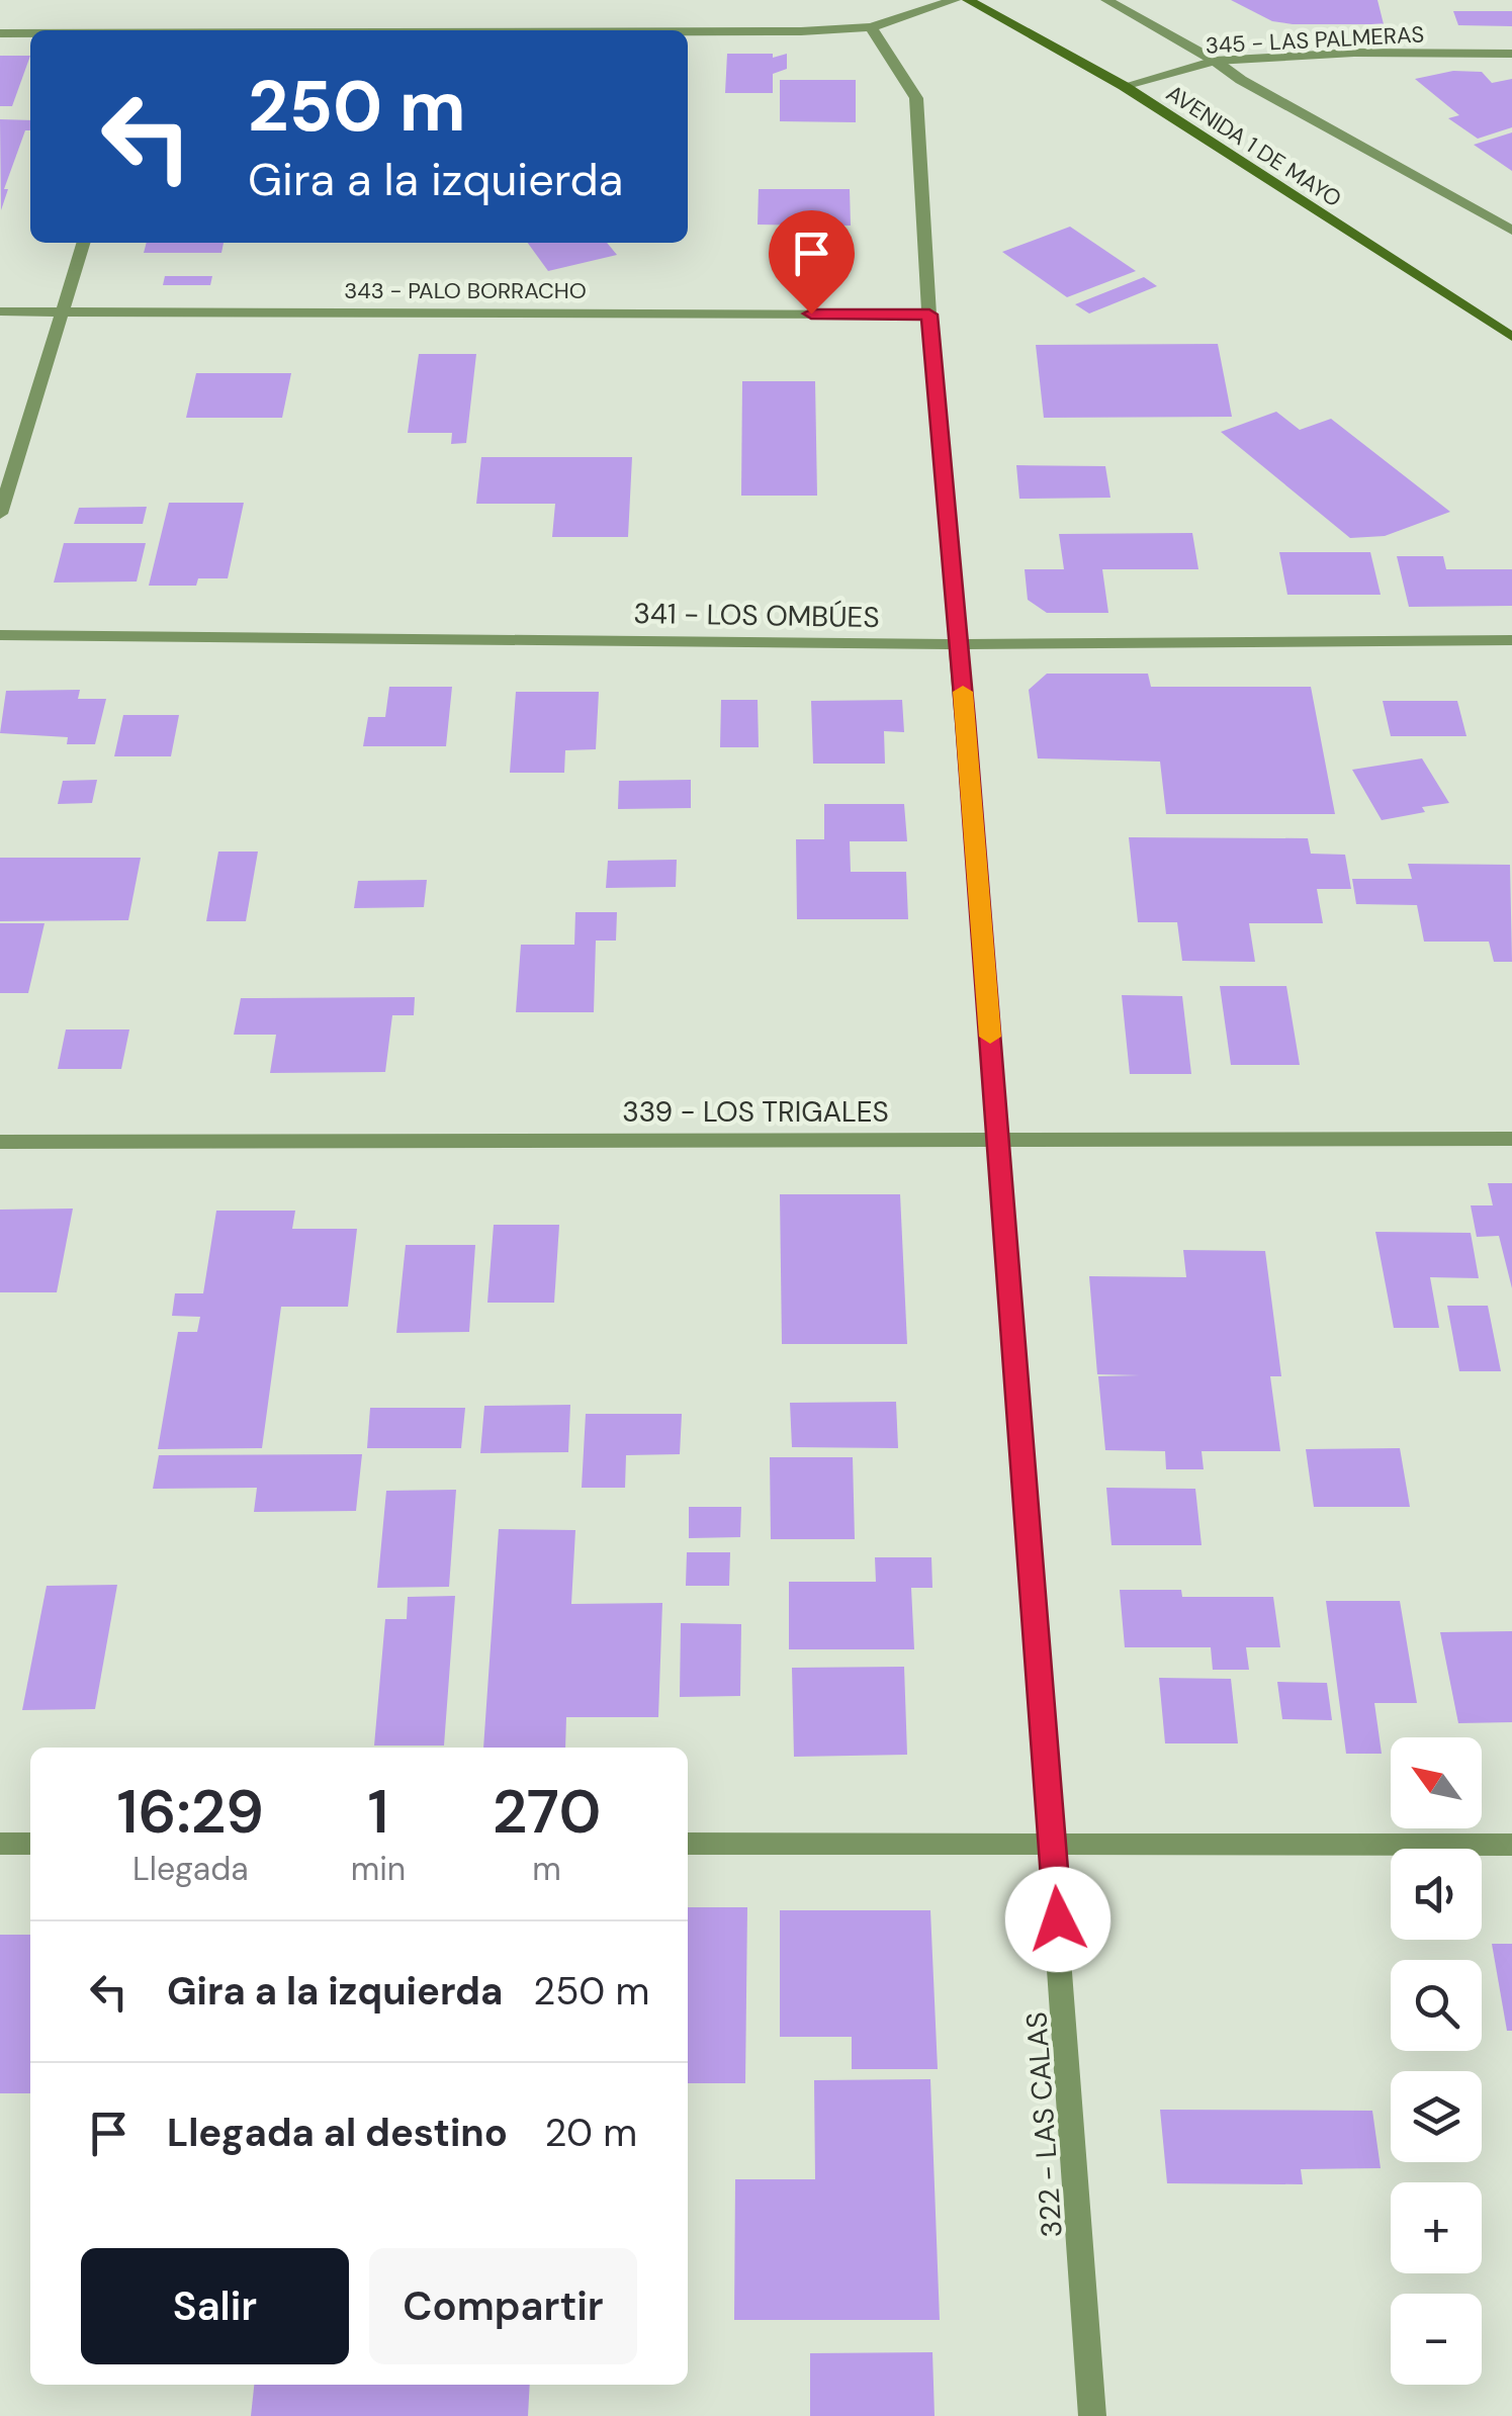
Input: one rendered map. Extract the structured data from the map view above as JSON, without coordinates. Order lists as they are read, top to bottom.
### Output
{
  "streets": {
    "main road": ["AVENIDA 1 DE MAYO"],
    "street": [
      "345 - LAS PALMERAS",
      "343 - PALO BORRACHO",
      "341 - LOS OMBÚES",
      "339 - LOS TRIGALES",
      "322 - LAS CALAS"
    ]
  },
  "crossings": [
    ["345 - LAS PALMERAS", "AVENIDA 1 DE MAYO"],
    ["343 - PALO BORRACHO", "322 - LAS CALAS"],
    ["341 - LOS OMBÚES", "322 - LAS CALAS"],
    ["339 - LOS TRIGALES", "322 - LAS CALAS"]
  ],
  "north": "top left",
  "page": {
    "turn": ["250 m", "Gira a la izquierda"],
    "map_buttons": ["+", "−"],
    "eta": [
      "16:29",
      "Llegada",
      "1",
      "min",
      "270",
      "m"
    ],
    "list": [
      {
        "name": "Gira a la izquierda",
        "value": "250 m"
      },
      {
        "name": "Llegada al destino",
        "value": "20 m"
      }
    ],
    "buttons": ["Salir", "Compartir"]
  }
}
